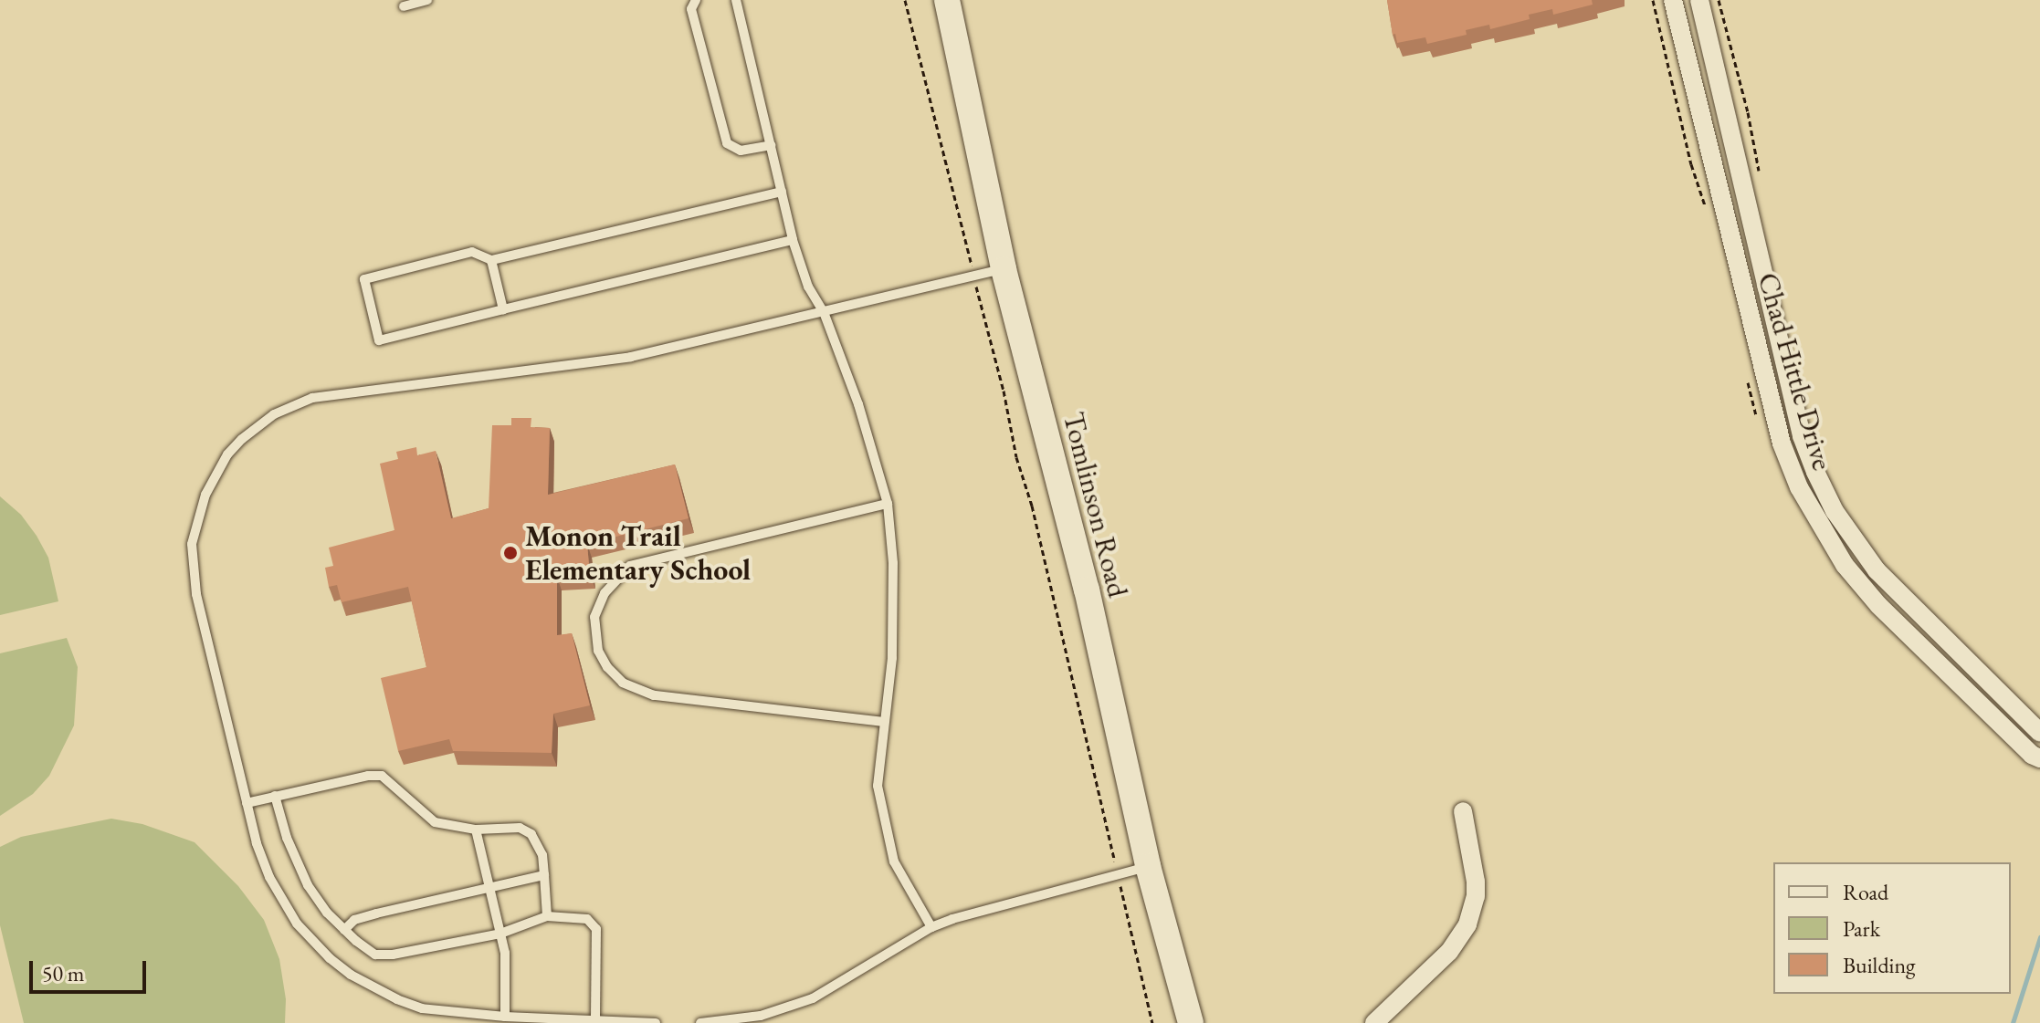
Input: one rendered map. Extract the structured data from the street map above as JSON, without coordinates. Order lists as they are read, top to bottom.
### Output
{
  "streets": {
    "street": ["Chad Hittle Drive", "Tomlinson Road"]
  },
  "places": ["Monon Trail Elementary School"],
  "legend": ["Road", "Park", "Building"],
  "scale_bar": "50 m"
}
